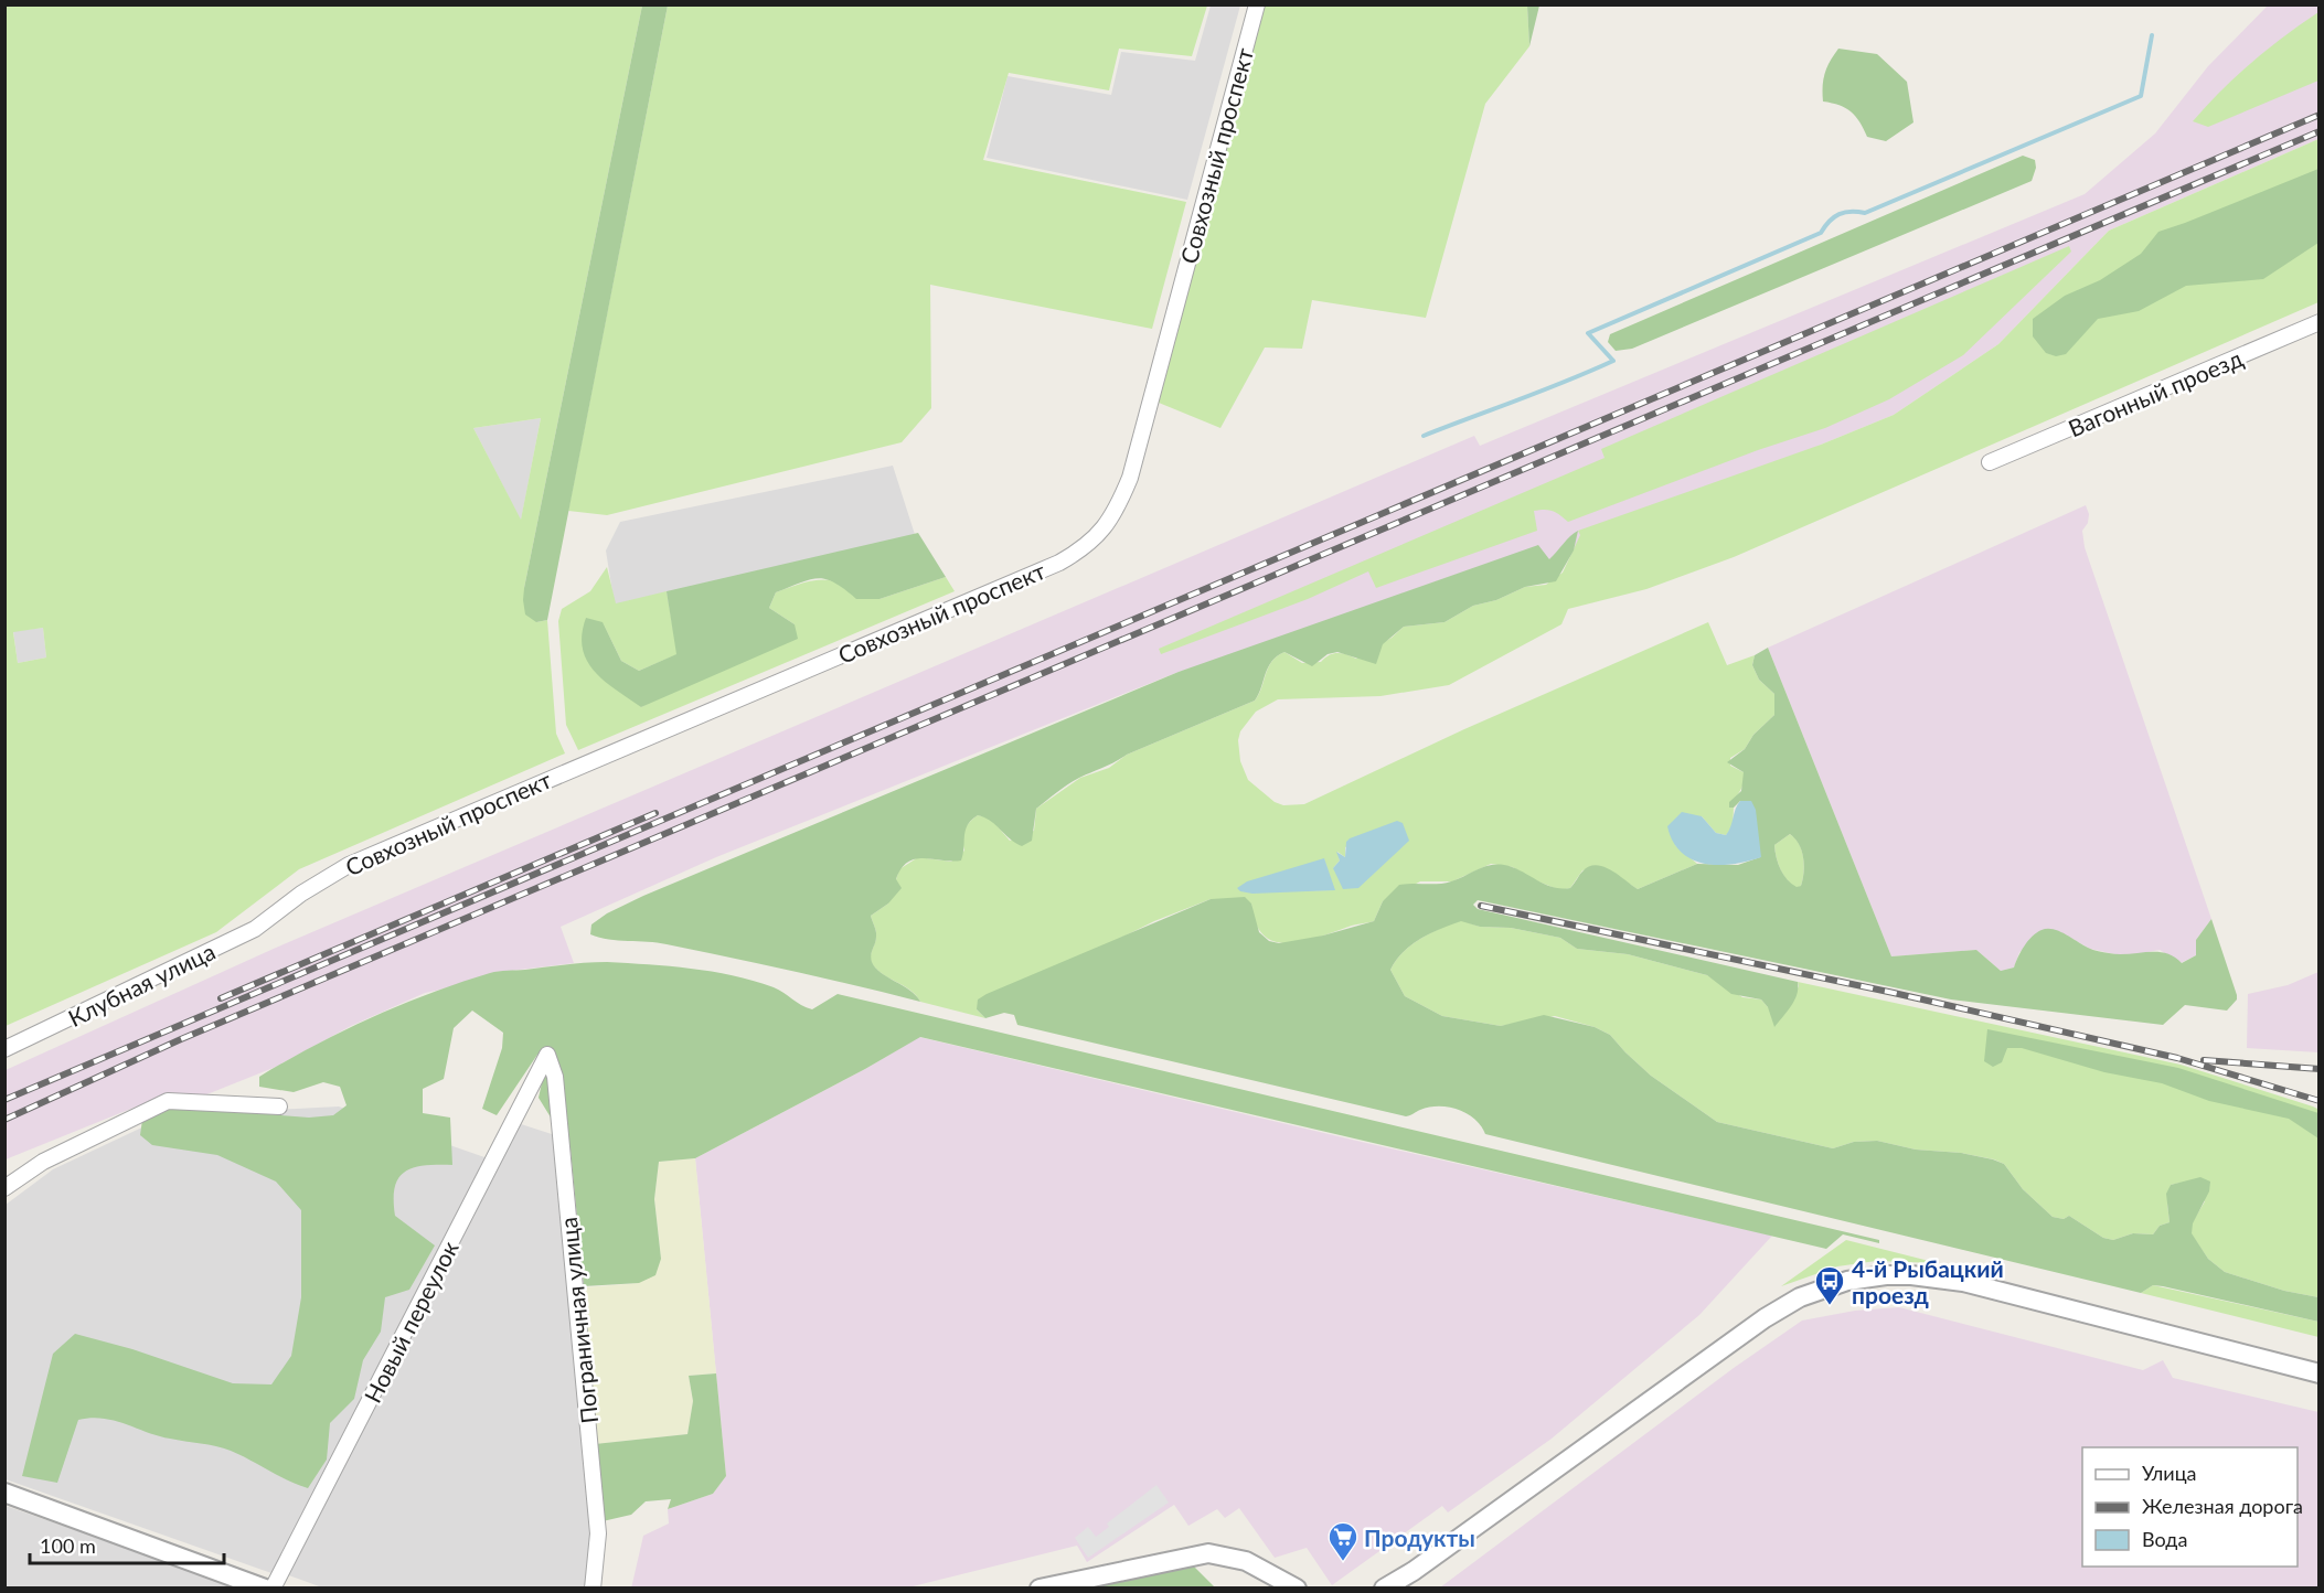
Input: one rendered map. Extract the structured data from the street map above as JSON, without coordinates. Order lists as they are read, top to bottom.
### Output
{
  "streets": {
    "street": [
      "Совхозный проспект",
      "Вагонный проезд",
      "Клубная улица",
      "Пограничная улица",
      "Новый переулок"
    ]
  },
  "crossings": [
    ["Совхозный проспект", "Клубная улица"],
    ["Пограничная улица", "Новый переулок"]
  ],
  "places": {
    "bus stop": ["4-й Рыбацкий проезд"],
    "supermarket": ["Продукты"]
  },
  "legend": ["Улица", "Железная дорога", "Вода"],
  "scale_bar": "100 m"
}
